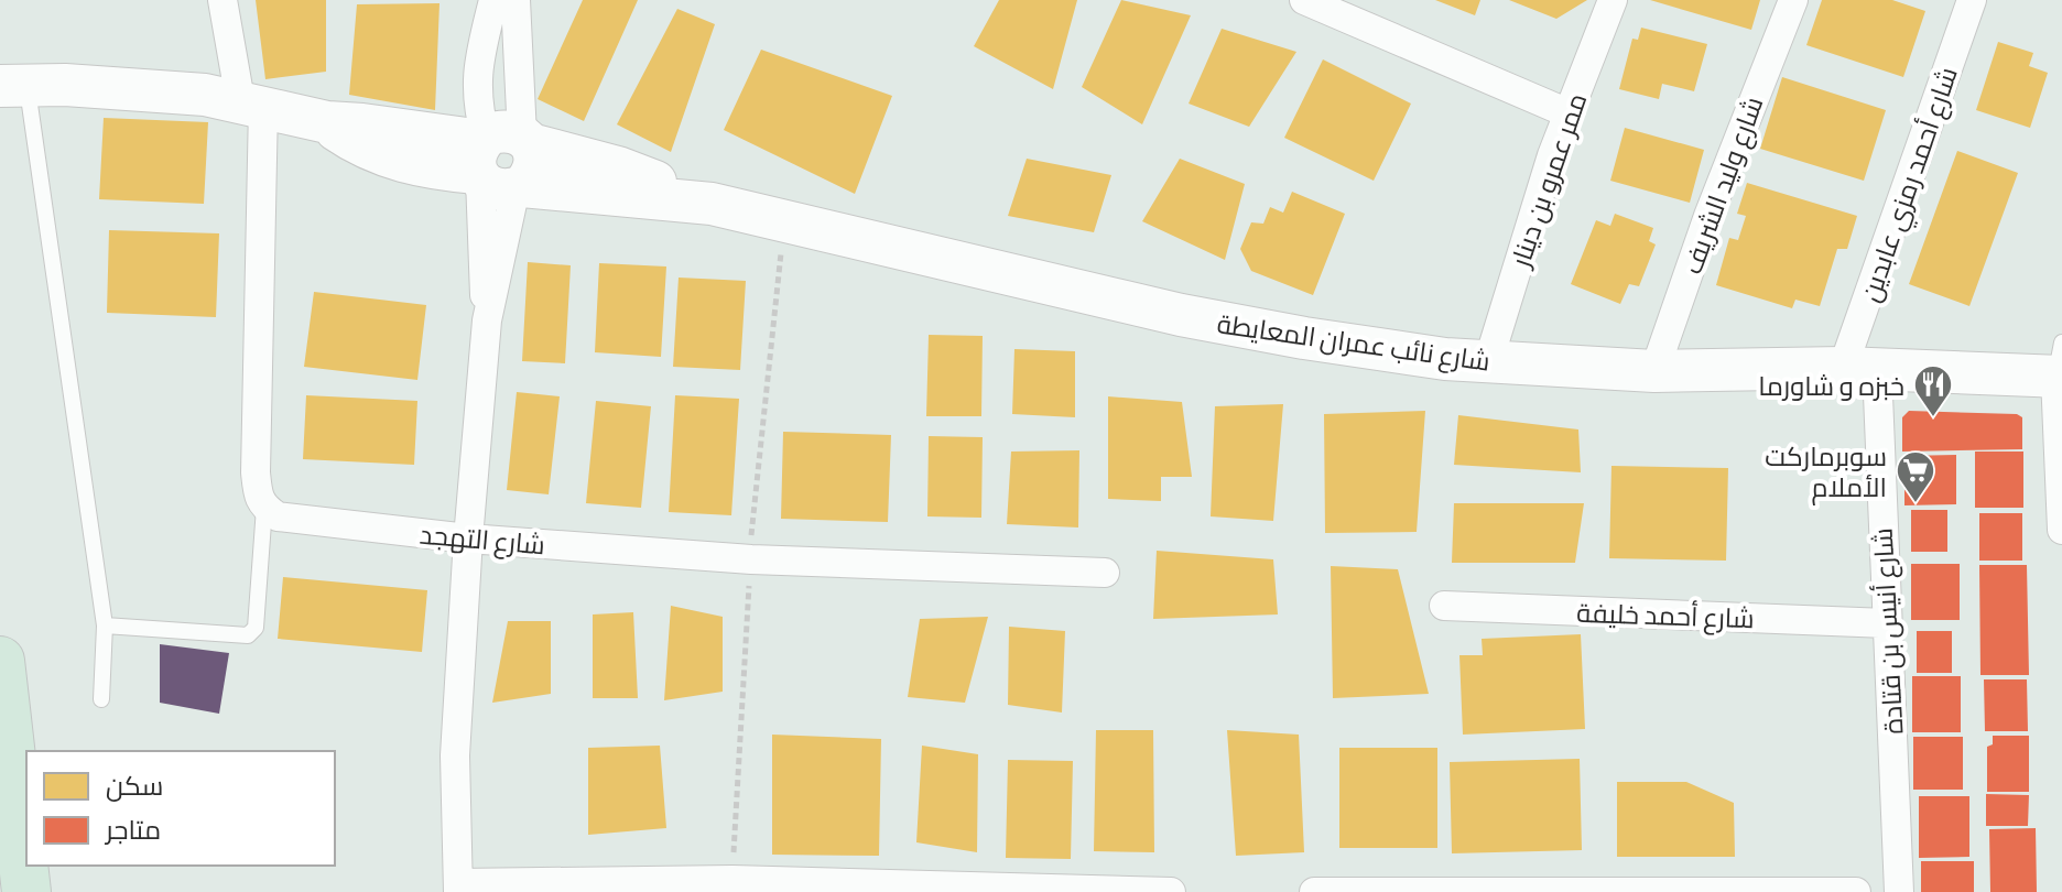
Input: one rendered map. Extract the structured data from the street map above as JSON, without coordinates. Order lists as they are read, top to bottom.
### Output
{
  "streets": {
    "street": [
      "ممر عمرو بن دينار",
      "شارع أحمد رمزي عابدين",
      "شارع وليد الشريف",
      "شارع نائب عمران المعايطة",
      "شارع التهجد",
      "شارع أحمد خليفة",
      "شارع أنيس بن قتادة"
    ]
  },
  "crossings": [
    ["ممر عمرو بن دينار", "شارع نائب عمران المعايطة"],
    ["شارع أحمد رمزي عابدين", "شارع نائب عمران المعايطة"],
    ["شارع أحمد رمزي عابدين", "شارع أنيس بن قتادة"],
    ["شارع وليد الشريف", "شارع نائب عمران المعايطة"],
    ["شارع نائب عمران المعايطة", "شارع أنيس بن قتادة"],
    ["شارع أحمد خليفة", "شارع أنيس بن قتادة"]
  ],
  "places": {
    "restaurant": ["خبزه و شاورما"],
    "supermarket": ["سوبرماركت الأملام"]
  },
  "legend": ["سكن", "متاجر"]
}
